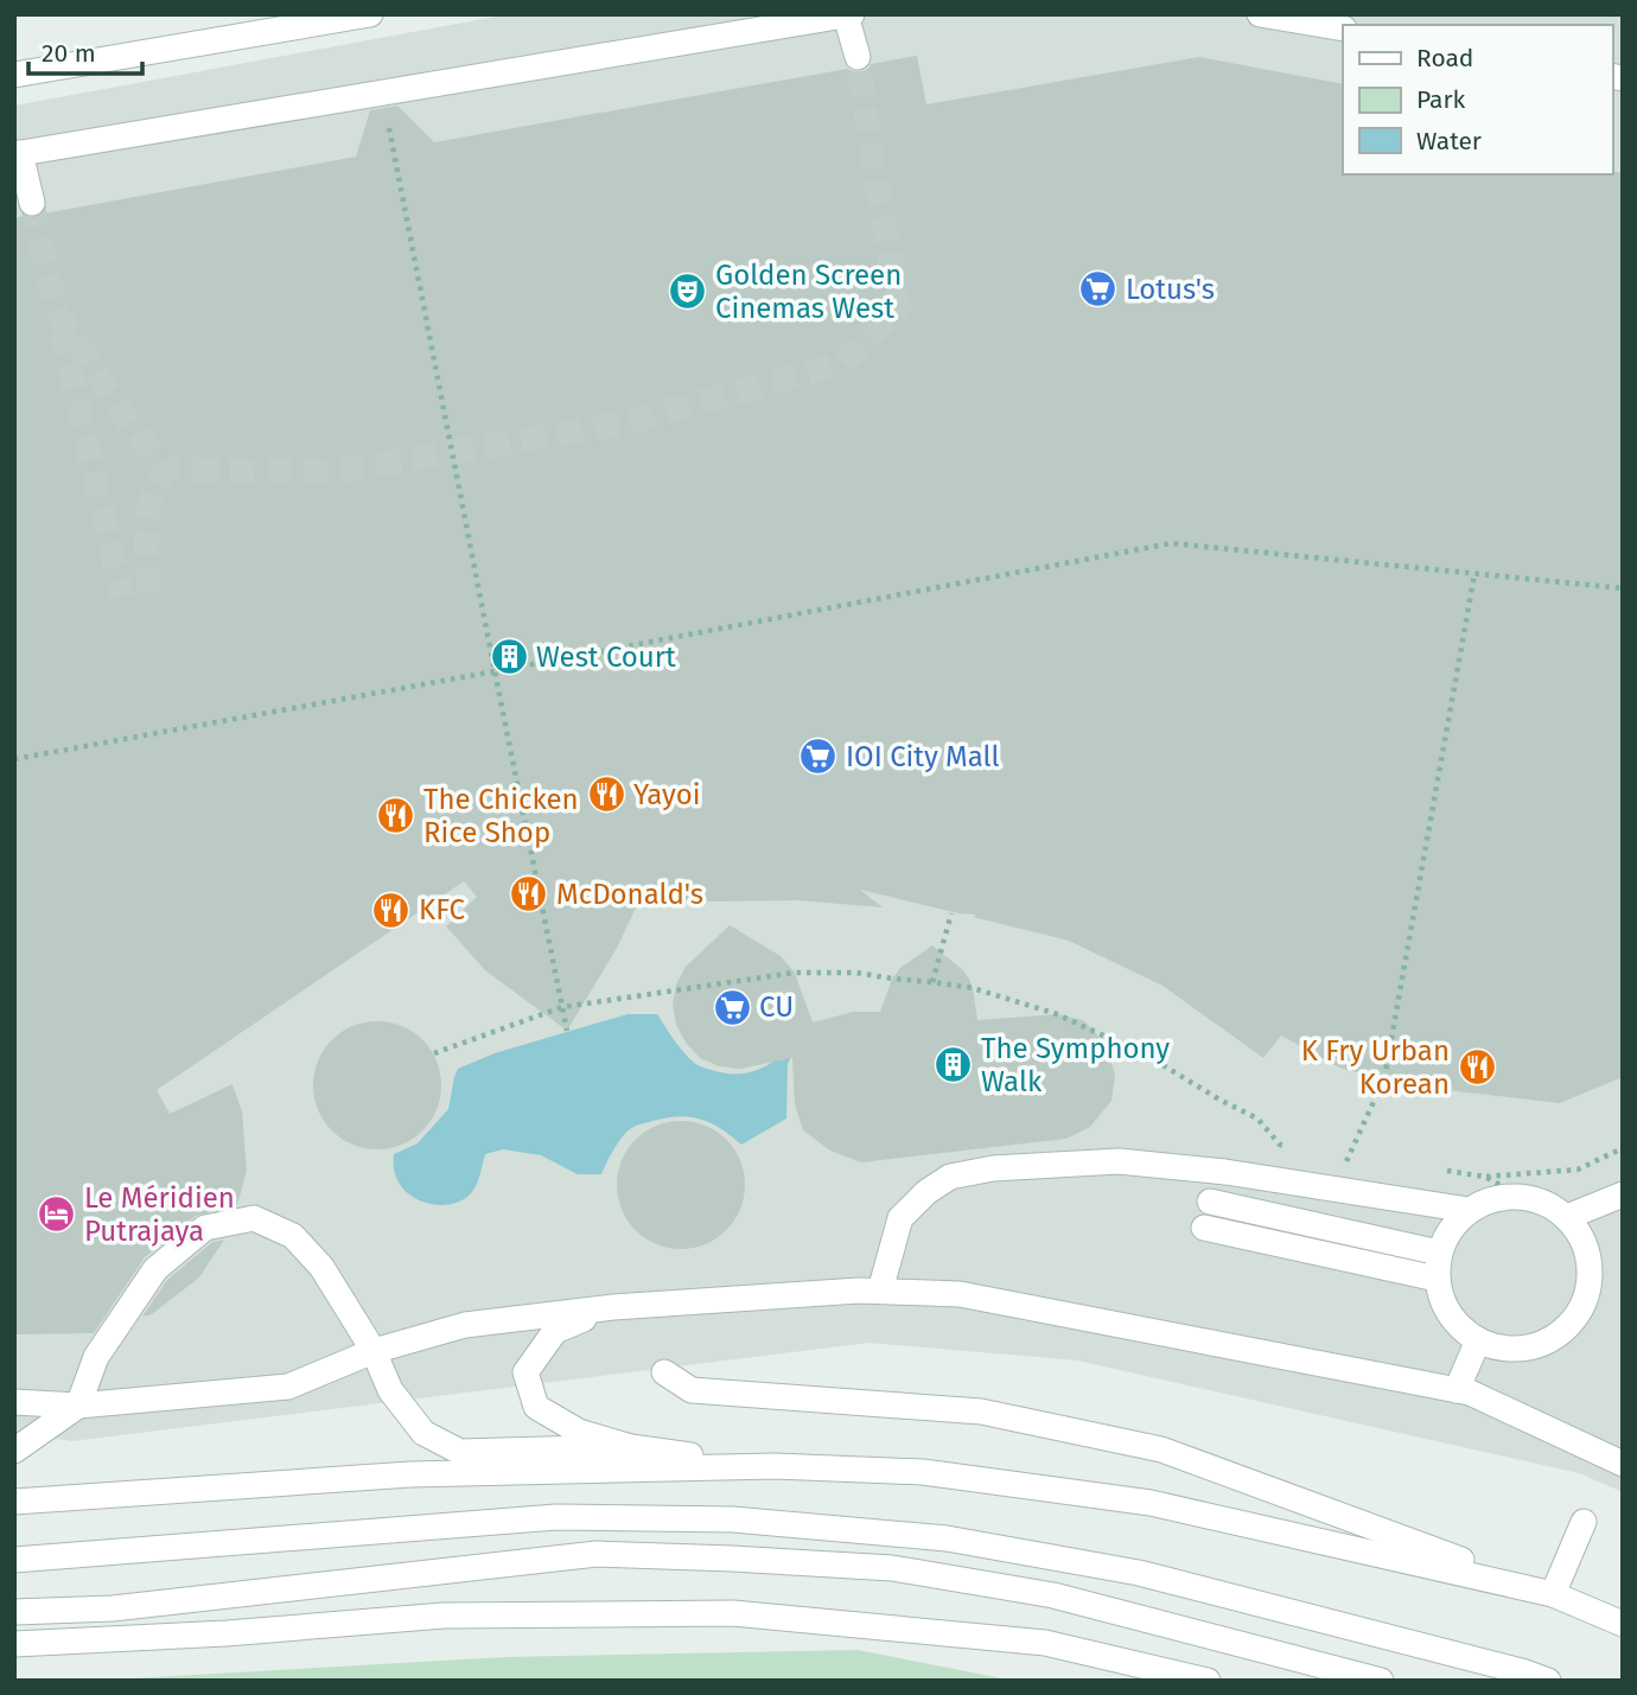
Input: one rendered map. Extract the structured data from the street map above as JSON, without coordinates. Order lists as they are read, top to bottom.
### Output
{
  "places": {
    "supermarket": ["Lotus's", "IOI City Mall", "CU"],
    "theatre": ["Golden Screen Cinemas West"],
    "building": ["West Court", "The Symphony Walk"],
    "restaurant": [
      "Yayoi",
      "The Chicken Rice Shop",
      "McDonald's",
      "KFC",
      "K Fry Urban Korean"
    ],
    "hotel": ["Le Méridien Putrajaya"]
  },
  "legend": ["Road", "Park", "Water"],
  "scale_bar": "20 m"
}
